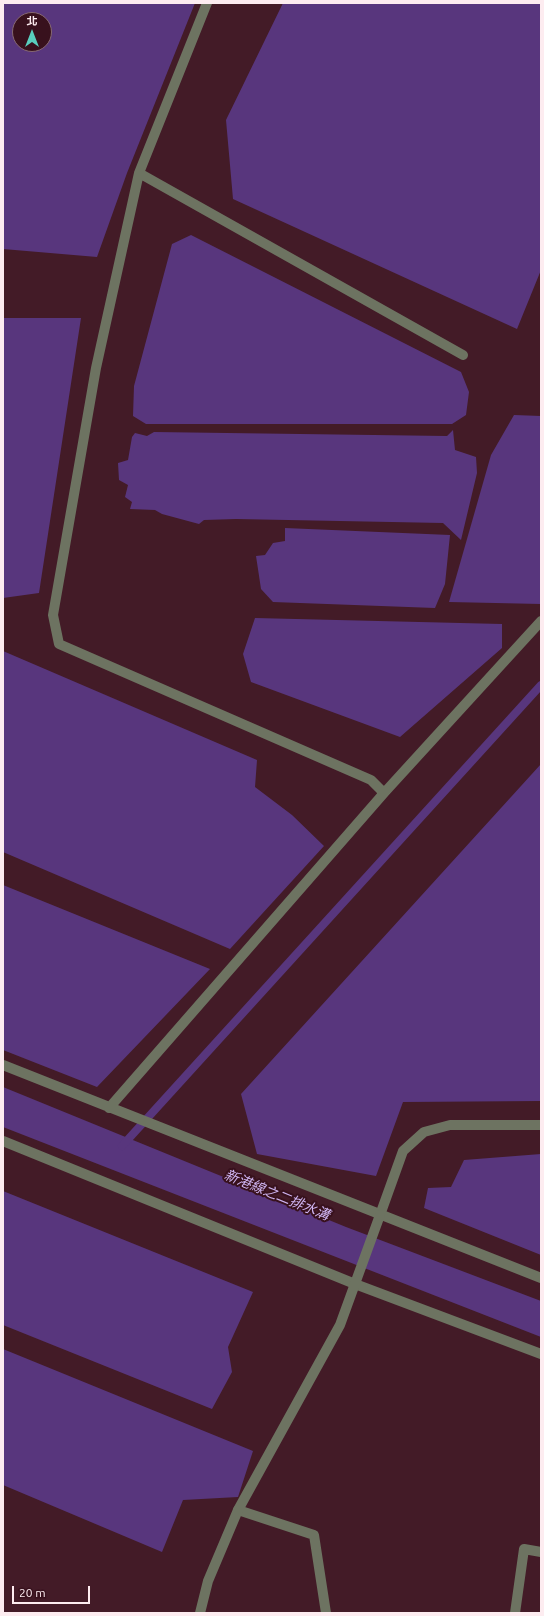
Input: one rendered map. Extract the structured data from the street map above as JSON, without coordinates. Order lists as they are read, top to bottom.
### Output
{
  "water": ["新港線之二排水溝"],
  "scale_bar": "20 m",
  "north": "top"
}
